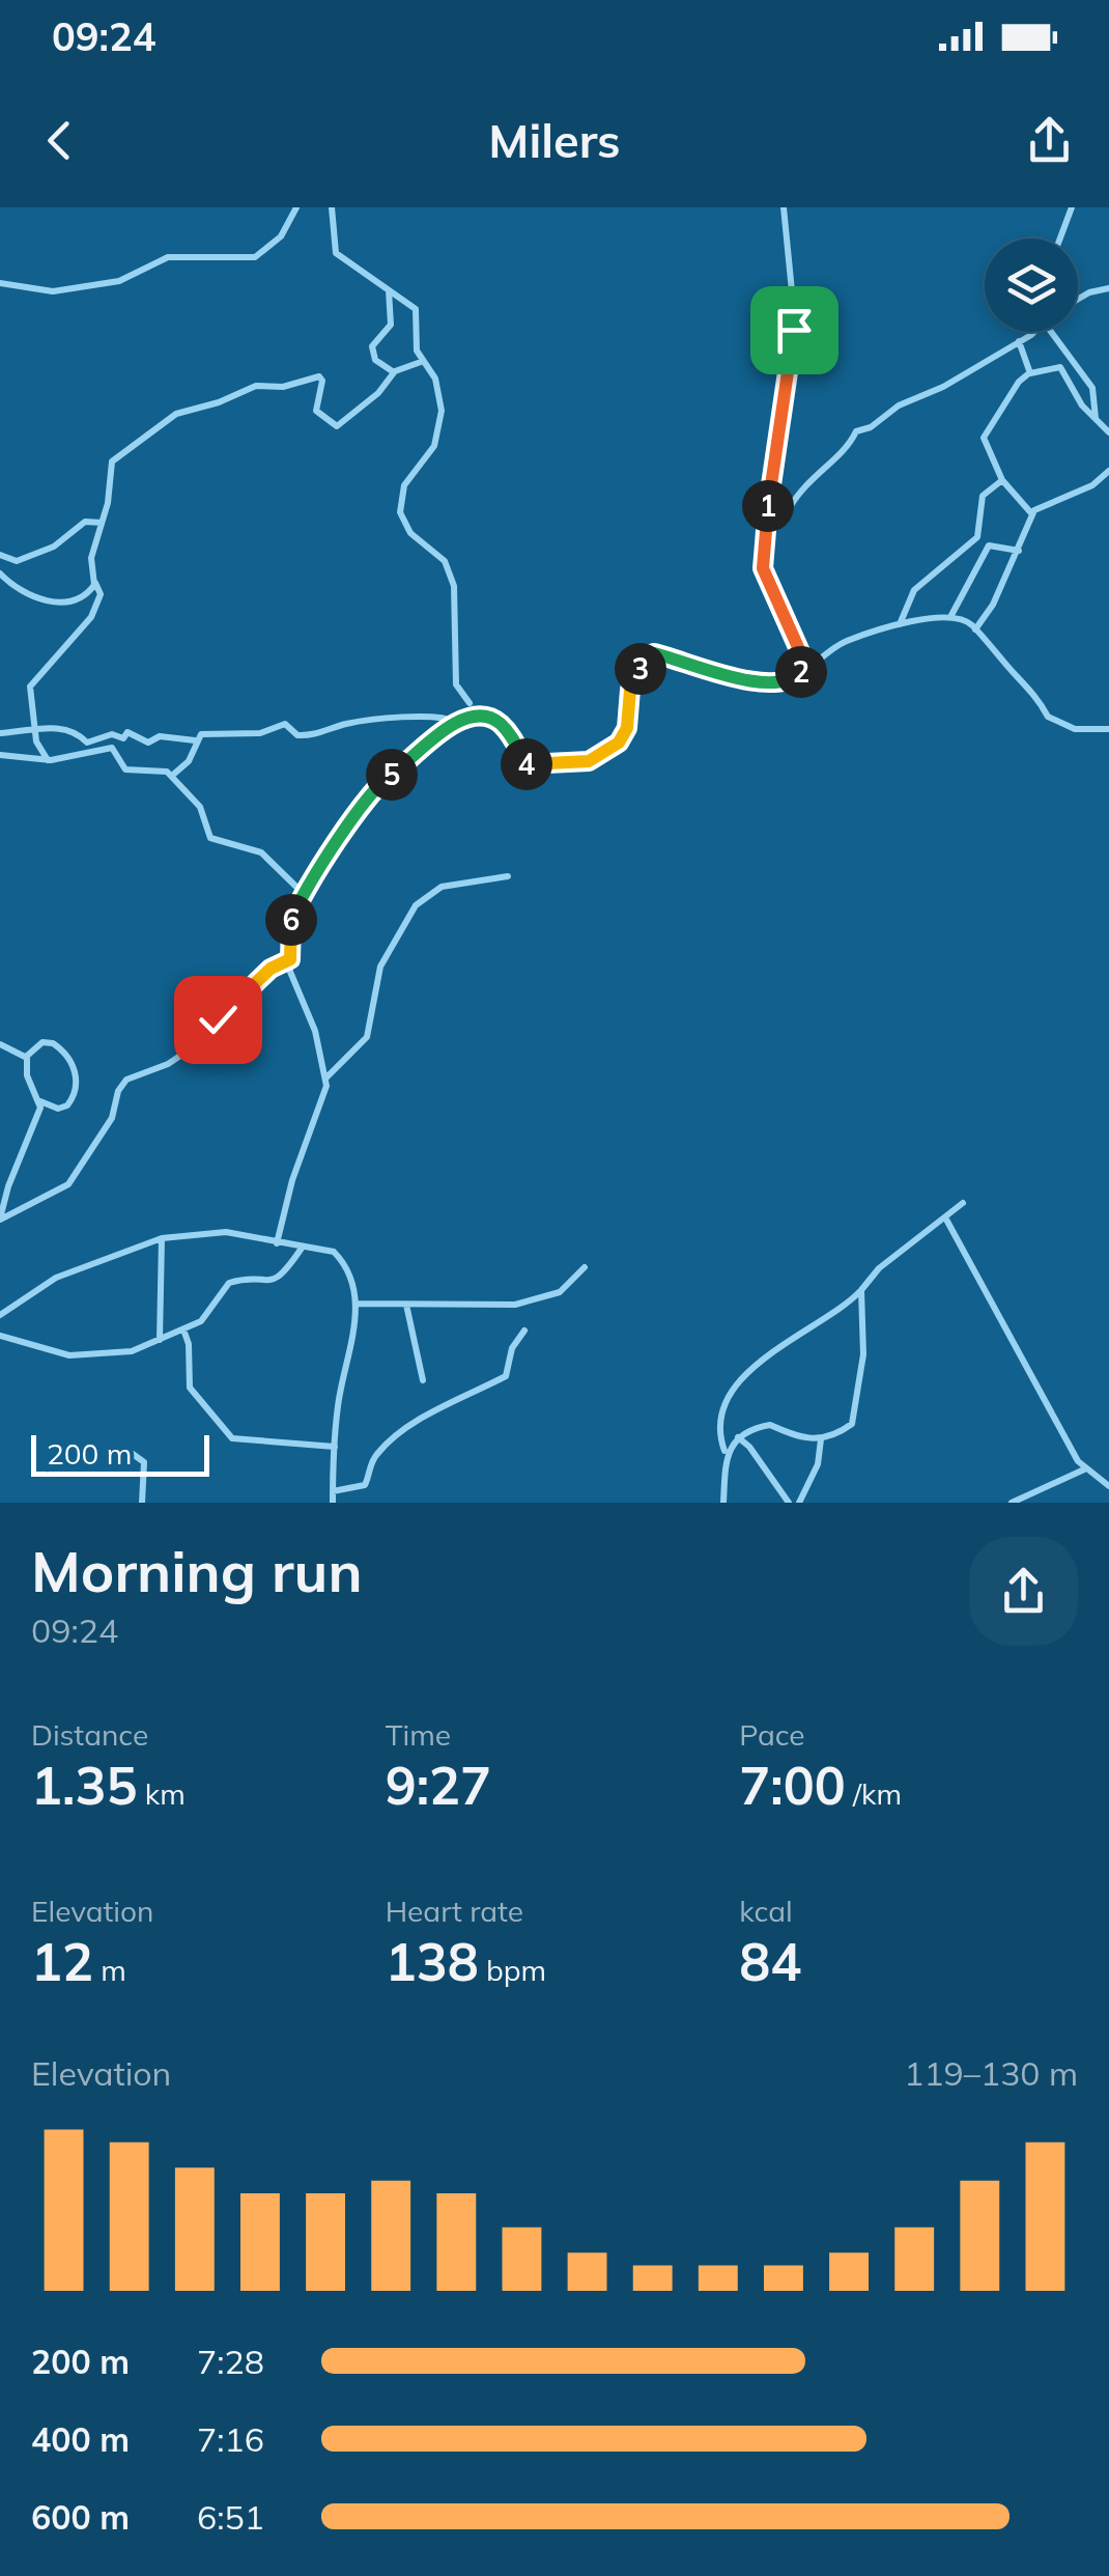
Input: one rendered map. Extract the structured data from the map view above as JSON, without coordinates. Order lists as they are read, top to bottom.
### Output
{
  "scale_bar": "200 m",
  "page": {
    "status": "09:24",
    "header": "Milers",
    "pins": [
      "1",
      "3",
      "2",
      "4",
      "5",
      "6"
    ],
    "scale": "200 m",
    "heading": ["Morning run", "09:24"],
    "stats": [
      ["Distance", "1.35 km"],
      ["Time", "9:27"],
      ["Pace", "7:00 /km"],
      ["Elevation", "12 m"],
      ["Heart rate", "138 bpm"],
      ["kcal", "84"]
    ],
    "chart": ["Elevation", "119–130 m"],
    "list": [
      {
        "name": "200 m",
        "note": "7:28"
      },
      {
        "name": "400 m",
        "note": "7:16"
      },
      {
        "name": "600 m",
        "note": "6:51"
      }
    ]
  }
}
